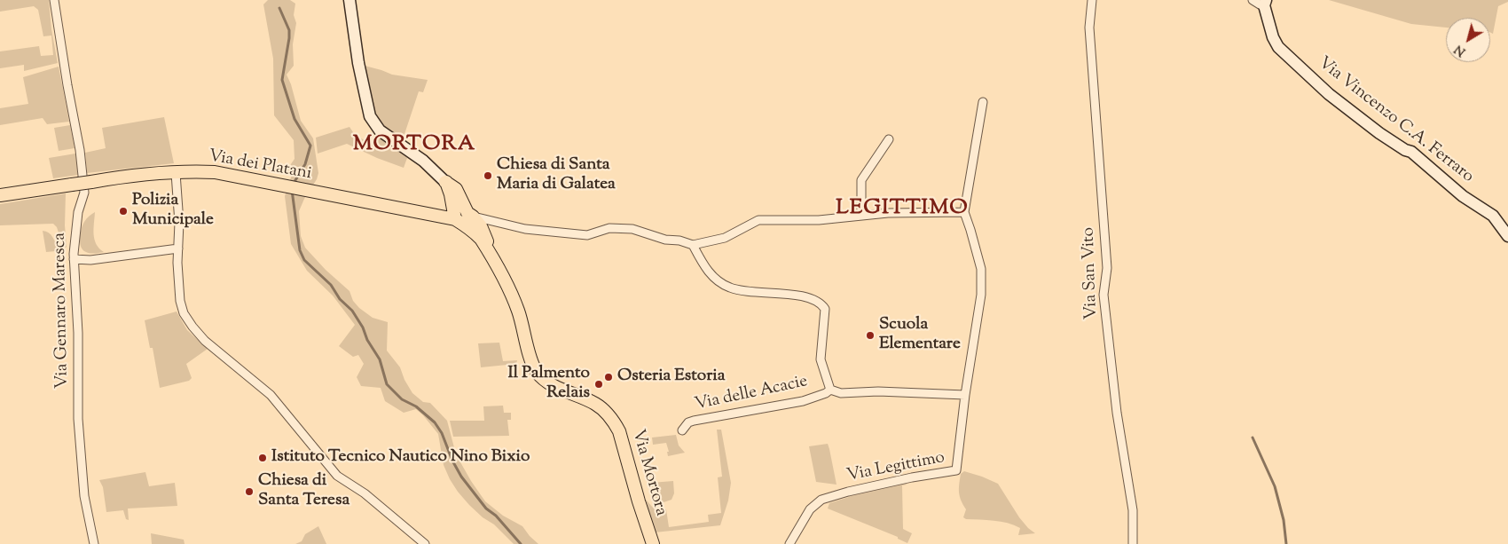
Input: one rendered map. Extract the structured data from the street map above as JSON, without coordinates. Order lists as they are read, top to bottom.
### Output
{
  "streets": {
    "main road": ["Via dei Platani", "Via Mortora"],
    "street": [
      "Via Vincenzo C.A. Ferraro",
      "Via San Vito",
      "Via Gennaro Maresca",
      "Via delle Acacie",
      "Via Legittimo"
    ]
  },
  "crossings": [
    ["Via delle Acacie", "Via Legittimo"]
  ],
  "districts": ["MORTORA", "LEGITTIMO"],
  "places": [
    "Chiesa di Santa Maria di Galatea",
    "Polizia Municipale",
    "Scuola Elementare",
    "Osteria Estoria",
    "Il Palmento Relais",
    "Istituto Tecnico Nautico Nino Bixio",
    "Chiesa di Santa Teresa"
  ],
  "north": "bottom left"
}
